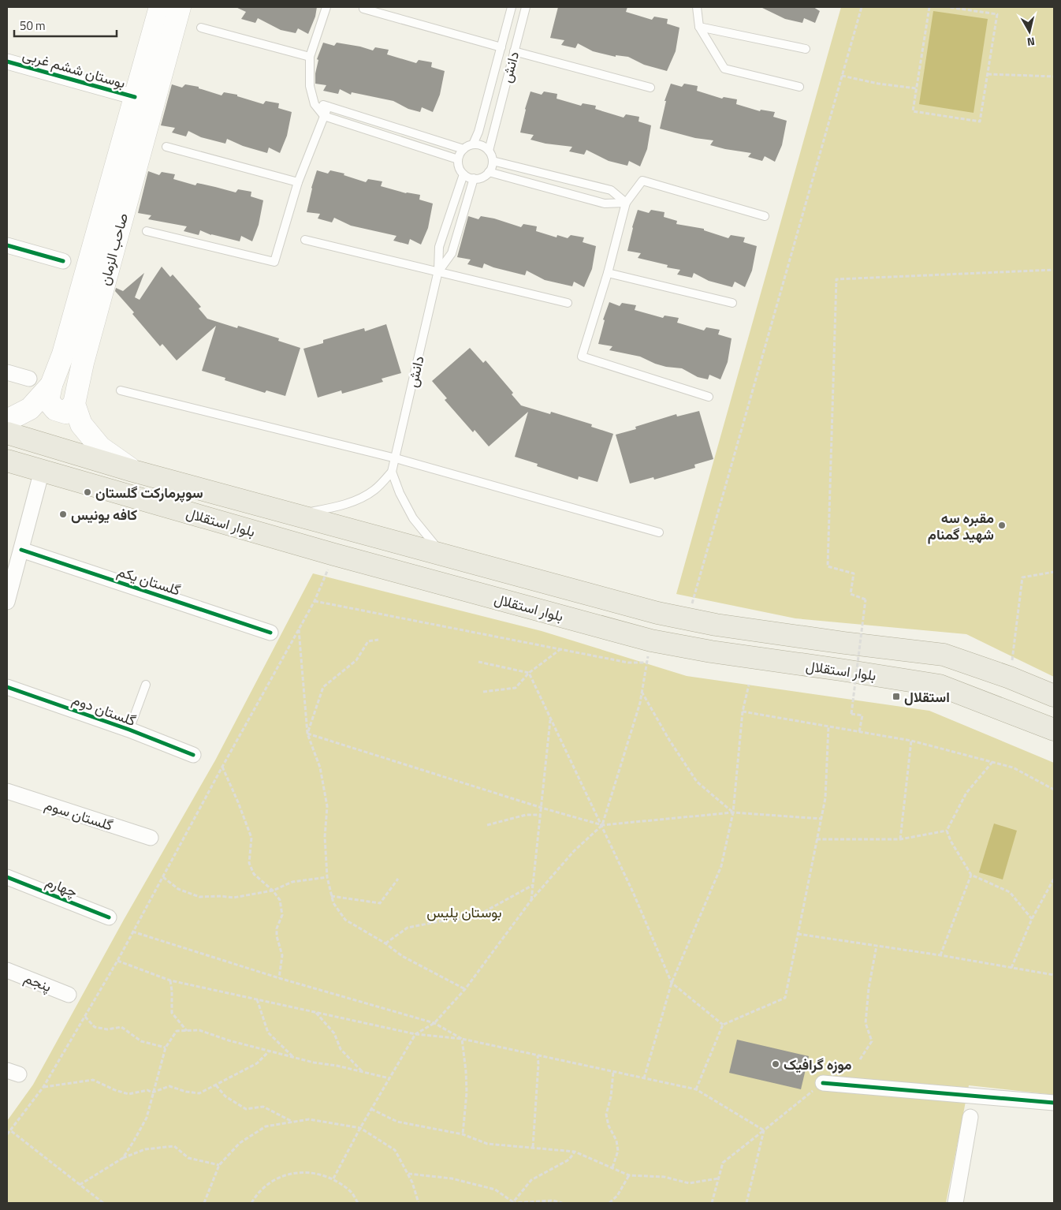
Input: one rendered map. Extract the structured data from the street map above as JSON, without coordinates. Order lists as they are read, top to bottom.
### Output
{
  "streets": {
    "main road": ["صاحب الزمان", "بلوار استقلال"],
    "street": [
      "بوستان ششم غربی",
      "گلستان یکم",
      "گلستان دوم",
      "گلستان سوم",
      "چهارم",
      "پنجم"
    ],
    "lane": ["دانش"]
  },
  "crossings": [
    ["بوستان ششم غربی", "صاحب الزمان"]
  ],
  "parks": ["بوستان پلیس"],
  "places": {
    "other": [
      "سوپرمارکت گلستان",
      "کافه یونیس",
      "مقبره سه شهید گمنام",
      "موزه گرافیک"
    ],
    "transit": ["استقلال"]
  },
  "scale_bar": "50 m",
  "north": "bottom"
}
